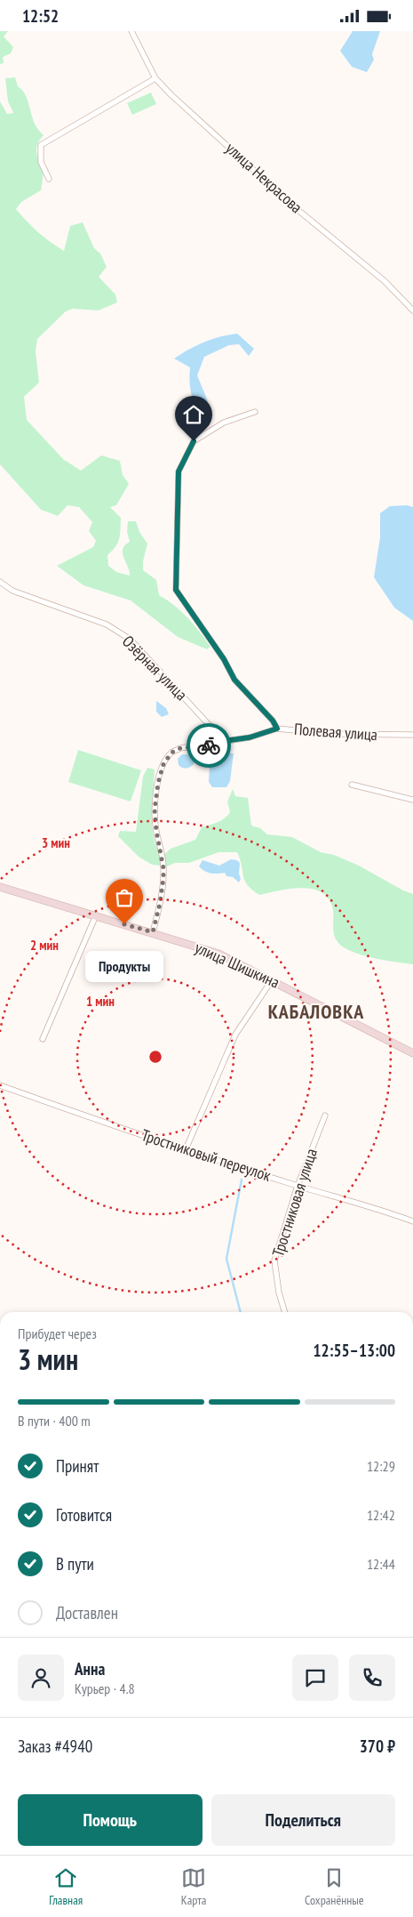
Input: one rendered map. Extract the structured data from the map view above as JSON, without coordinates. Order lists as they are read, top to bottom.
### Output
{
  "streets": {
    "street": [
      "улица Некрасова",
      "Озёрная улица",
      "Полевая улица",
      "улица Шишкина",
      "Тростниковый переулок",
      "Тростниковая улица"
    ]
  },
  "crossings": [
    ["Тростниковый переулок", "Тростниковая улица"]
  ],
  "districts": ["КАБАЛОВКА"],
  "places": ["Продукты"],
  "page": {
    "status": "12:52",
    "bubble": "Продукты",
    "heading": ["3 мин", "Прибудет через", "12:55–13:00"],
    "panel": [
      "Анна",
      "Курьер · 4.8",
      "Заказ #4940",
      "370 ₽"
    ],
    "bar": "В пути · 400 m",
    "list": [
      ["Принят", "12:29"],
      ["Готовится", "12:42"],
      ["В пути", "12:44"],
      "Доставлен"
    ],
    "buttons": ["Помощь", "Поделиться"],
    "tabs": ["Главная", "Карта", "Сохранённые"]
  },
  "rings": ["3 мин", "2 мин", "1 мин"]
}
